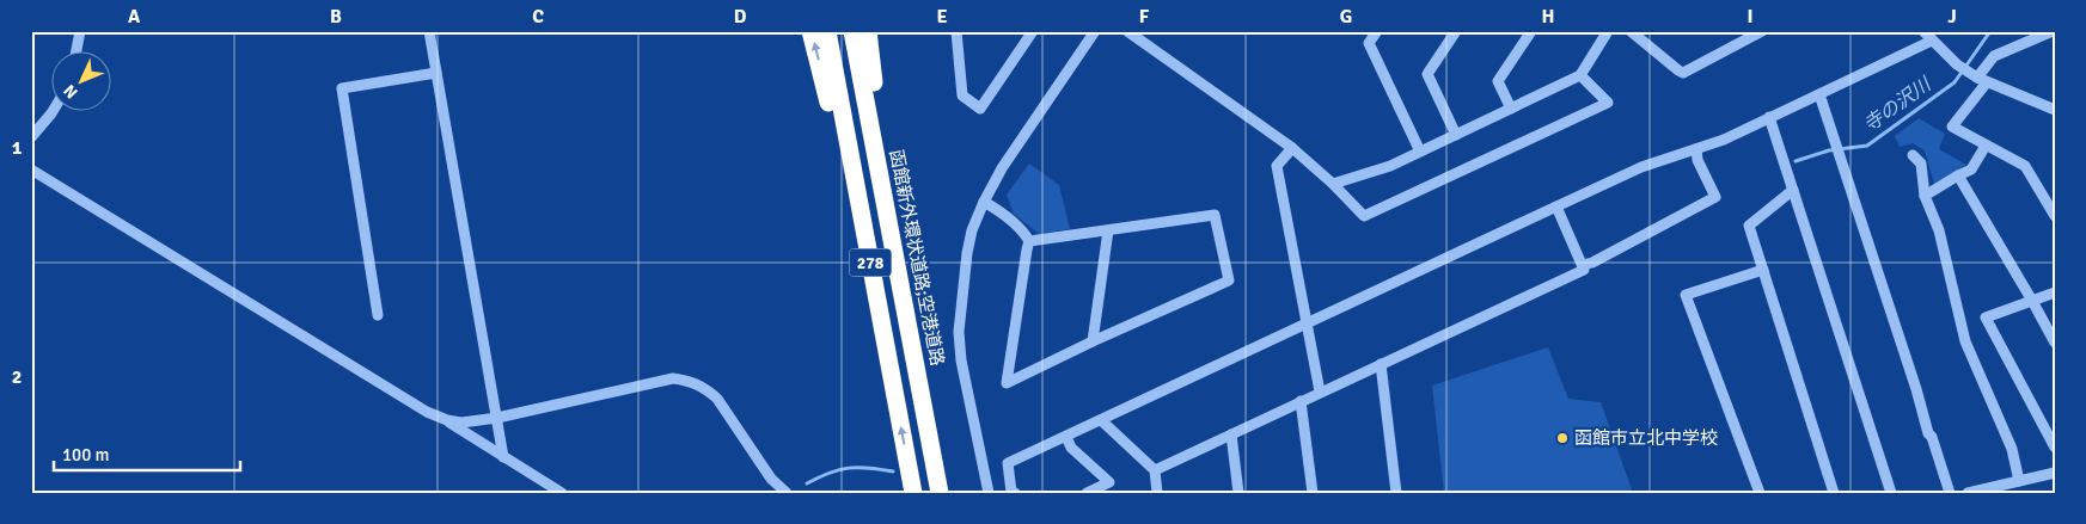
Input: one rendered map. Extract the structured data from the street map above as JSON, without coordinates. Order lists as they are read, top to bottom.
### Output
{
  "streets": {
    "highway": ["函館新外環状道路;空港道路", "278"]
  },
  "water": ["寺の沢川"],
  "places": ["函館市立北中学校"],
  "scale_bar": "100 m",
  "north": "bottom left",
  "grid": {
    "columns": [
      "A",
      "B",
      "C",
      "D",
      "E",
      "F",
      "G",
      "H",
      "I",
      "J"
    ],
    "rows": ["1", "2"]
  }
}
